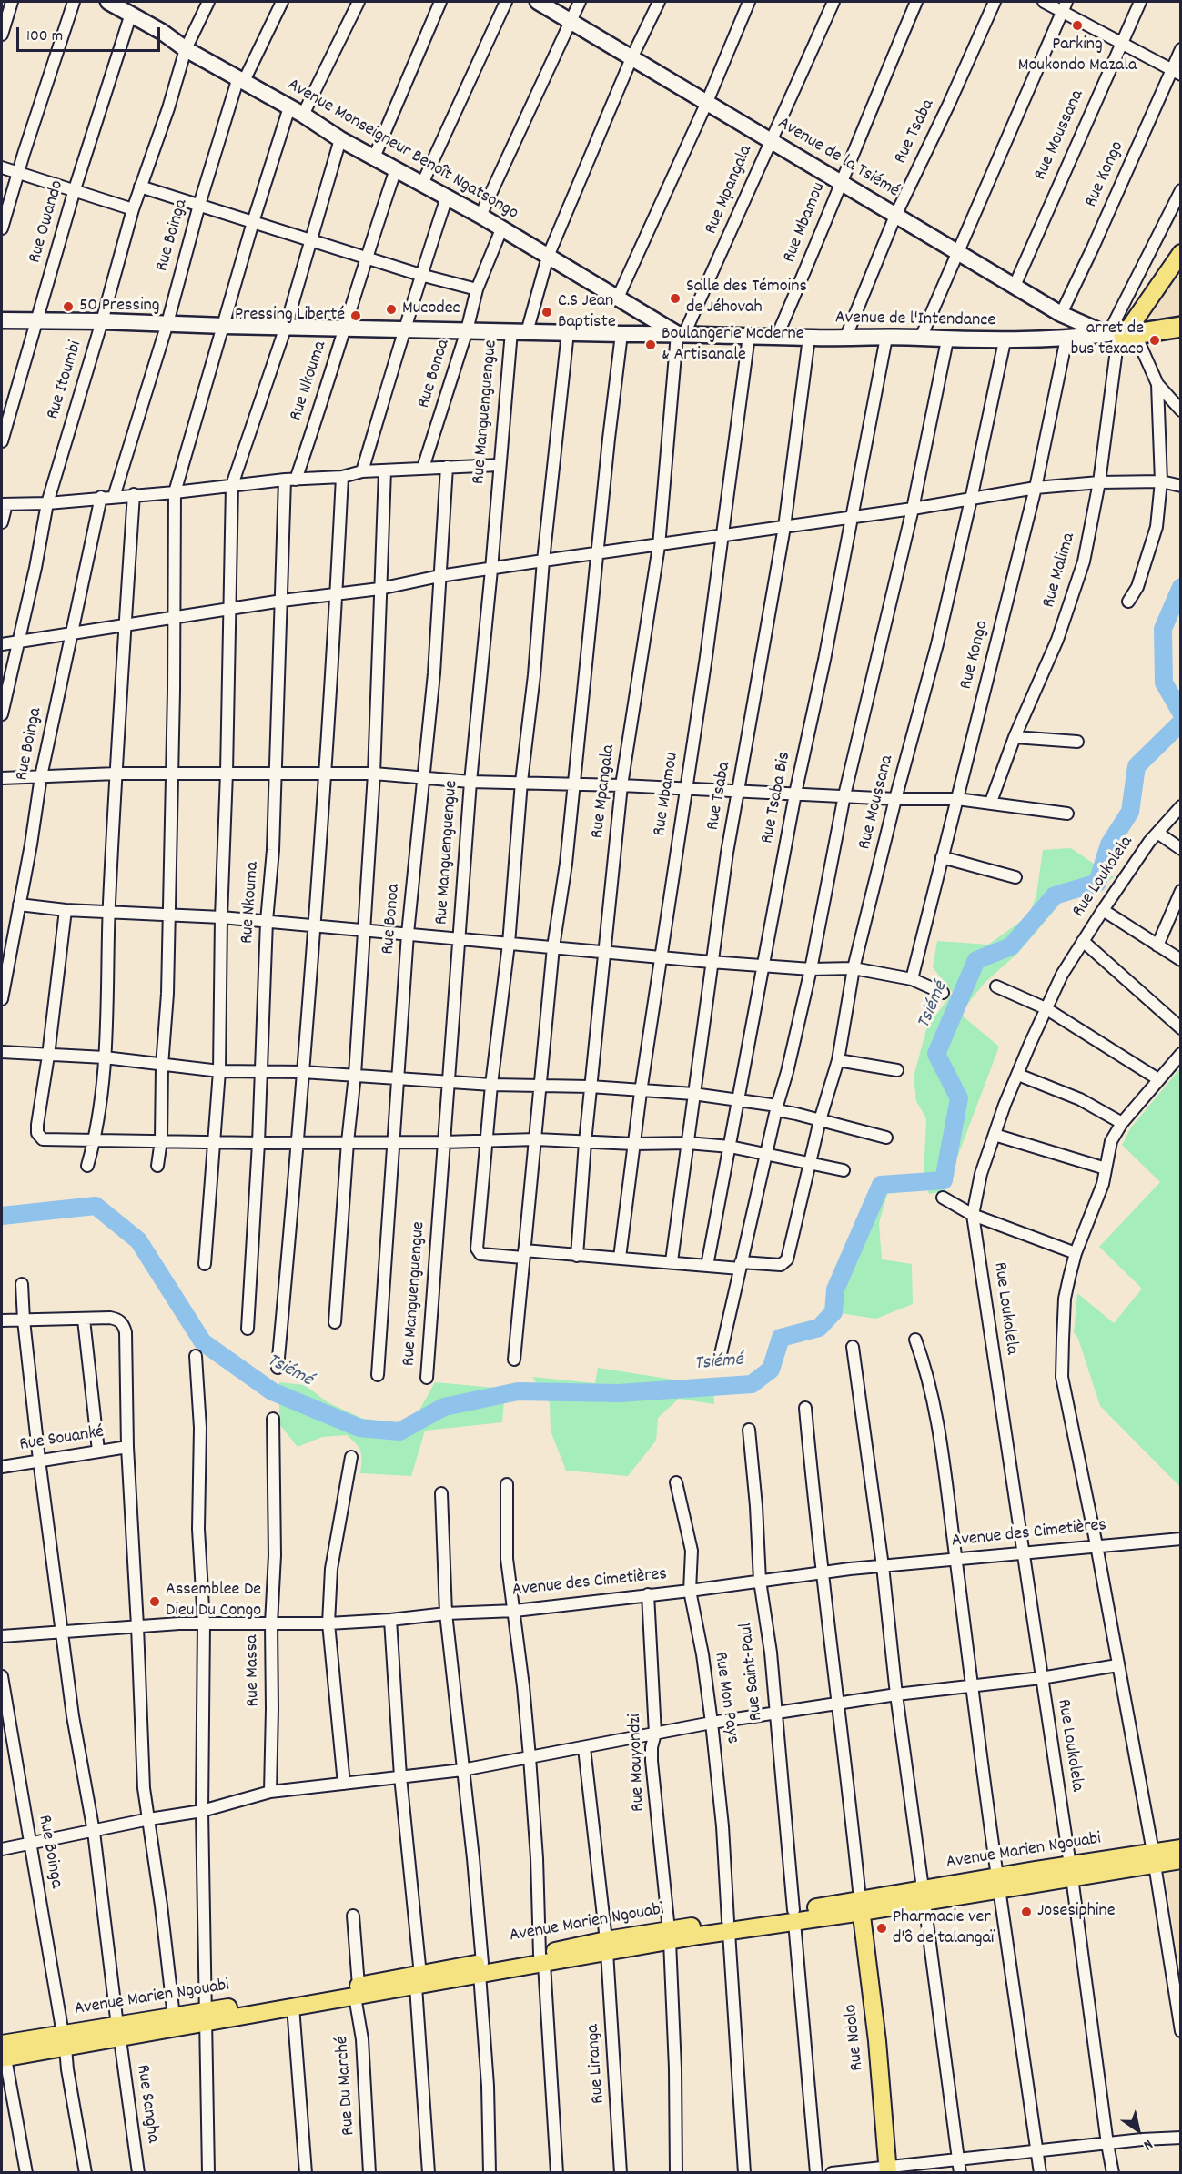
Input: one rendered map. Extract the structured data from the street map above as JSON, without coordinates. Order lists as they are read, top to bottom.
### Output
{
  "streets": {
    "main road": ["Avenue Marien Ngouabi", "Rue Ndolo"],
    "street": [
      "Rue Tsaba",
      "Rue Moussana",
      "Avenue Monseigneur Benoît Ngatsongo",
      "Avenue de la Tsiémé",
      "Rue Kongo",
      "Rue Mpangala",
      "Rue Owando",
      "Rue Mbamou",
      "Rue Boinga",
      "Avenue de l'Intendance",
      "Rue Bonoa",
      "Rue Itoumbi",
      "Rue Nkouma",
      "Rue Manguenguengue",
      "Rue Malima",
      "Rue Tsaba Bis",
      "Rue Loukolela",
      "Rue Souanké",
      "Avenue des Cimetières",
      "Rue Massa",
      "Rue Saint-Paul",
      "Rue Mon Pays",
      "Rue Mouyondzi",
      "Rue Liranga",
      "Rue Du Marché",
      "Rue Sangha"
    ]
  },
  "crossings": [
    ["Rue Tsaba", "Avenue de la Tsiémé"],
    ["Rue Tsaba", "Avenue de l'Intendance"],
    ["Rue Moussana", "Avenue de la Tsiémé"],
    ["Rue Moussana", "Avenue de l'Intendance"],
    ["Avenue Monseigneur Benoît Ngatsongo", "Rue Mpangala"],
    ["Avenue Monseigneur Benoît Ngatsongo", "Rue Owando"],
    ["Avenue Monseigneur Benoît Ngatsongo", "Rue Boinga"],
    ["Avenue Monseigneur Benoît Ngatsongo", "Avenue de l'Intendance"],
    ["Avenue Monseigneur Benoît Ngatsongo", "Rue Bonoa"],
    ["Avenue Monseigneur Benoît Ngatsongo", "Rue Itoumbi"],
    ["Avenue Monseigneur Benoît Ngatsongo", "Rue Nkouma"],
    ["Avenue Monseigneur Benoît Ngatsongo", "Rue Manguenguengue"],
    ["Avenue de la Tsiémé", "Rue Kongo"],
    ["Avenue de la Tsiémé", "Rue Mpangala"],
    ["Avenue de la Tsiémé", "Rue Mbamou"],
    ["Avenue de la Tsiémé", "Avenue de l'Intendance"],
    ["Avenue de la Tsiémé", "Rue Manguenguengue"],
    ["Avenue de la Tsiémé", "Rue Malima"],
    ["Rue Kongo", "Avenue de l'Intendance"],
    ["Rue Mpangala", "Avenue de l'Intendance"],
    ["Rue Owando", "Avenue de l'Intendance"],
    ["Rue Mbamou", "Avenue de l'Intendance"],
    ["Rue Boinga", "Avenue de l'Intendance"],
    ["Rue Boinga", "Avenue Marien Ngouabi"],
    ["Avenue de l'Intendance", "Rue Bonoa"],
    ["Avenue de l'Intendance", "Rue Itoumbi"],
    ["Avenue de l'Intendance", "Rue Nkouma"],
    ["Avenue de l'Intendance", "Rue Manguenguengue"],
    ["Avenue de l'Intendance", "Rue Malima"],
    ["Avenue de l'Intendance", "Rue Tsaba Bis"],
    ["Rue Loukolela", "Avenue des Cimetières"],
    ["Rue Loukolela", "Avenue Marien Ngouabi"],
    ["Rue Souanké", "Rue Sangha"],
    ["Avenue des Cimetières", "Rue Massa"],
    ["Avenue des Cimetières", "Rue Saint-Paul"],
    ["Avenue des Cimetières", "Rue Mon Pays"],
    ["Avenue des Cimetières", "Rue Mouyondzi"],
    ["Avenue des Cimetières", "Rue Sangha"],
    ["Rue Saint-Paul", "Avenue Marien Ngouabi"],
    ["Rue Mon Pays", "Avenue Marien Ngouabi"],
    ["Rue Mouyondzi", "Avenue Marien Ngouabi"],
    ["Avenue Marien Ngouabi", "Rue Ndolo"],
    ["Avenue Marien Ngouabi", "Rue Liranga"],
    ["Avenue Marien Ngouabi", "Rue Du Marché"],
    ["Avenue Marien Ngouabi", "Rue Sangha"]
  ],
  "water": ["Tsiémé"],
  "places": [
    "Parking Moukondo Mazala",
    "Salle des Témoins de Jéhovah",
    "50 Pressing",
    "Mucodec",
    "C.S Jean Baptiste",
    "Pressing Liberté",
    "arret de bus texaco",
    "Boulangerie Moderne & Artisanale",
    "Assemblee De Dieu Du Congo",
    "Josesiphine",
    "Pharmacie ver d'ô de talangaï"
  ],
  "scale_bar": "100 m",
  "north": "bottom right"
}
